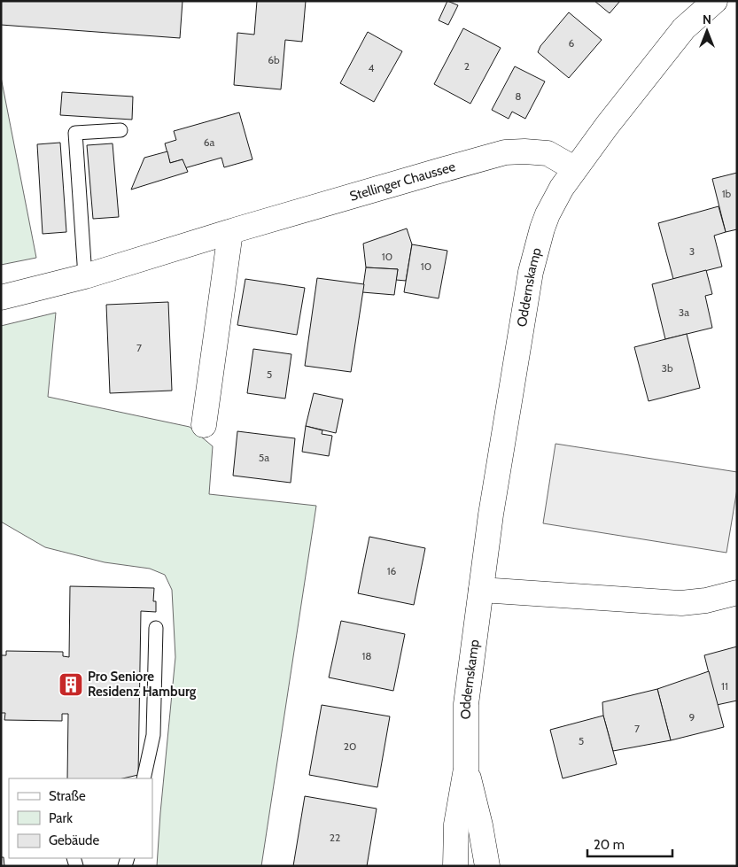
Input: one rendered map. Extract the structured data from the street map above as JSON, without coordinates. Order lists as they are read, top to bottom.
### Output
{
  "streets": {
    "main road": ["Stellinger Chaussee", "Oddernskamp"]
  },
  "crossings": [
    ["Stellinger Chaussee", "Oddernskamp"]
  ],
  "places": {
    "building": ["Pro Seniore Residenz Hamburg"]
  },
  "house_numbers": [
    "6",
    "6b",
    "2",
    "4",
    "8",
    "6a",
    "1b",
    "3",
    "10",
    "10",
    "3a",
    "7",
    "3b",
    "5",
    "5a",
    "16",
    "18",
    "11",
    "9",
    "7",
    "5",
    "20",
    "22"
  ],
  "legend": ["Straße", "Park", "Gebäude"],
  "scale_bar": "20 m",
  "north": "top"
}
